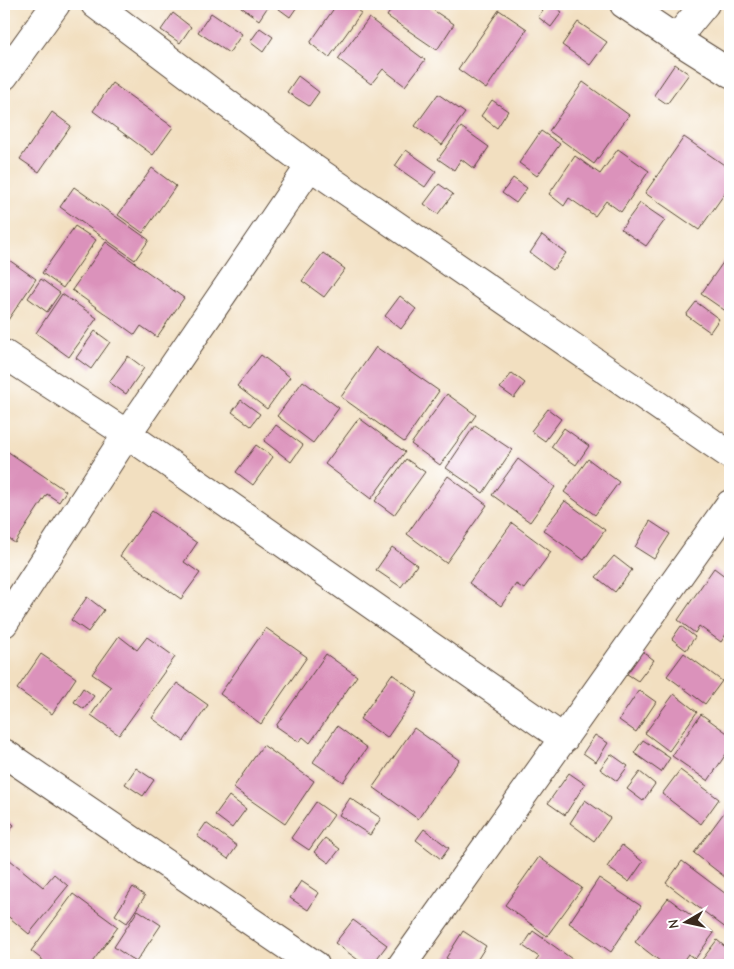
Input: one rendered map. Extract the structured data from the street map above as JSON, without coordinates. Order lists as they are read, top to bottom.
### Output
{
  "north": "left"
}
